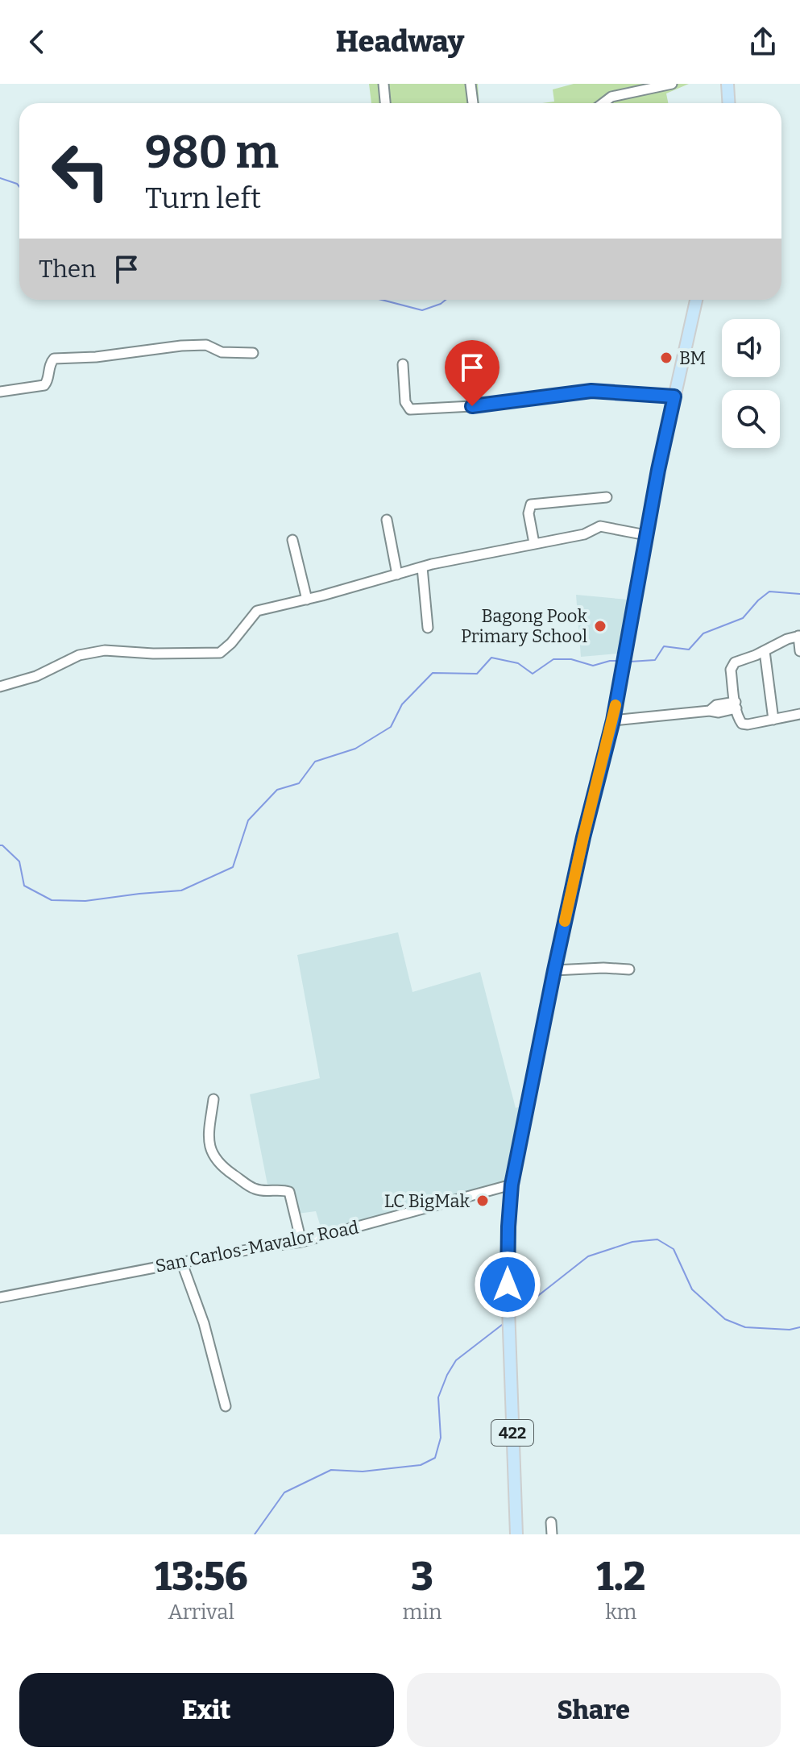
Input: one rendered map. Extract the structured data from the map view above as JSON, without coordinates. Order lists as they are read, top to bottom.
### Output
{
  "streets": {
    "main road": ["422"],
    "street": ["San Carlos-Mavalor Road"]
  },
  "crossings": [
    ["San Carlos-Mavalor Road", "422"]
  ],
  "places": ["BM", "Bagong Pook Primary School", "LC BigMak"],
  "page": {
    "header": "Headway",
    "turn": ["980 m", "Turn left"],
    "then": "Then",
    "eta": [
      "13:56",
      "Arrival",
      "3",
      "min",
      "1.2",
      "km"
    ],
    "buttons": ["Exit", "Share"]
  }
}
